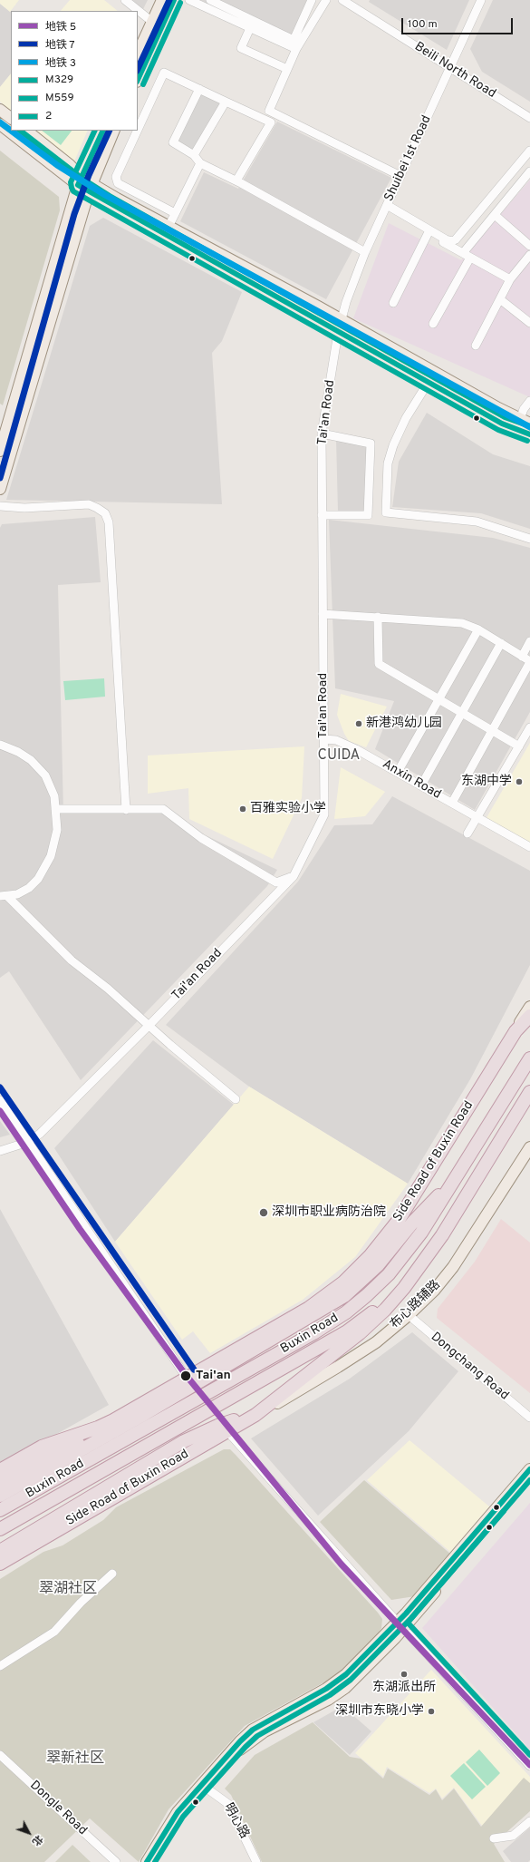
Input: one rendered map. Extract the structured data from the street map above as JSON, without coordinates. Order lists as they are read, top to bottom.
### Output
{
  "streets": {
    "highway": ["Side Road of Buxin Road", "Buxin Road"],
    "main road": ["布心路辅路"],
    "street": [
      "Beili North Road",
      "Shuibei 1st Road",
      "Tai'an Road",
      "Anxin Road",
      "Dongchang Road",
      "Dongle Road",
      "明心路"
    ]
  },
  "crossings": [
    ["Beili North Road", "Shuibei 1st Road"],
    ["Shuibei 1st Road", "Tai'an Road"],
    ["Tai'an Road", "Anxin Road"],
    ["Side Road of Buxin Road", "布心路辅路"],
    ["Side Road of Buxin Road", "Buxin Road"],
    ["布心路辅路", "Buxin Road"],
    ["布心路辅路", "Dongchang Road"]
  ],
  "districts": ["CUIDA", "翠湖社区", "翠新社区"],
  "places": [
    "新港鸿幼儿园",
    "东湖中学",
    "百雅实验小学",
    "深圳市职业病防治院",
    "Tai'an",
    "东湖派出所",
    "深圳市东晓小学"
  ],
  "lines": [
    "metro line 7",
    "transit line M329",
    "transit line M559",
    "metro line 3",
    "transit line 2",
    "metro line 5"
  ],
  "legend": [
    "地铁 5",
    "地铁 7",
    "地铁 3",
    "M329",
    "M559",
    "2"
  ],
  "scale_bar": "100 m",
  "north": "bottom right"
}
